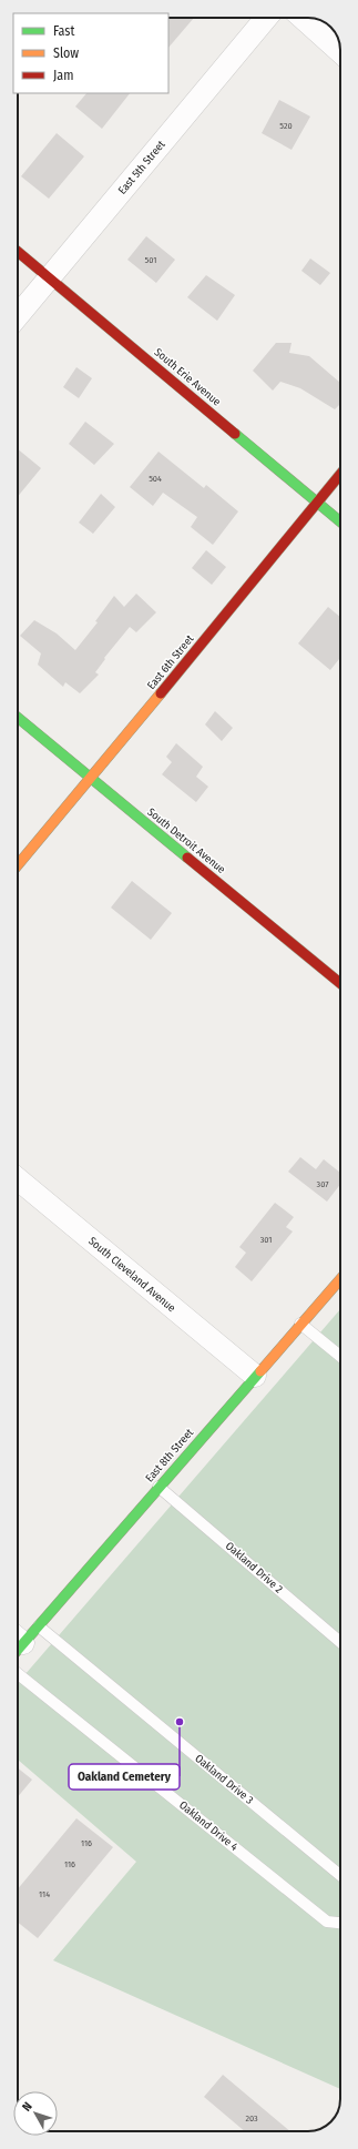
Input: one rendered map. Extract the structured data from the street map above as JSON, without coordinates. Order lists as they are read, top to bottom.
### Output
{
  "streets": {
    "street": [
      "East 5th Street",
      "South Erie Avenue",
      "East 6th Street",
      "South Detroit Avenue",
      "South Cleveland Avenue",
      "East 8th Street"
    ],
    "lane": ["Oakland Drive 2", "Oakland Drive 3", "Oakland Drive 4"]
  },
  "crossings": [
    ["East 5th Street", "South Erie Avenue"],
    ["South Erie Avenue", "East 6th Street"],
    ["East 6th Street", "South Detroit Avenue"],
    ["South Cleveland Avenue", "East 8th Street"],
    ["East 8th Street", "Oakland Drive 2"],
    ["East 8th Street", "Oakland Drive 3"]
  ],
  "places": ["Oakland Cemetery"],
  "house_numbers": [
    "520",
    "501",
    "504",
    "307",
    "301",
    "116",
    "116",
    "114",
    "203"
  ],
  "legend": ["Fast", "Slow", "Jam"],
  "north": "top left"
}
